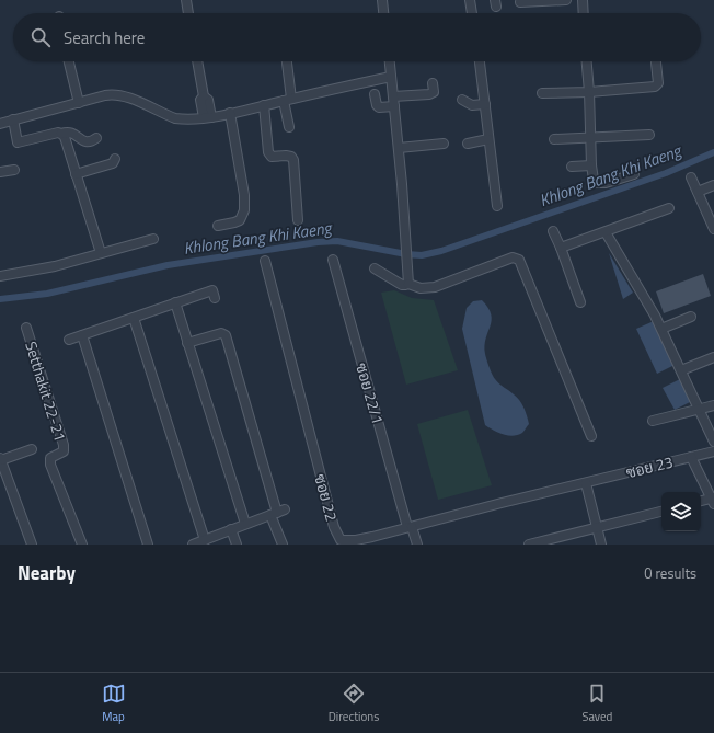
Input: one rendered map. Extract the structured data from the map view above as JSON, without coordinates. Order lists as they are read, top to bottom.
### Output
{
  "streets": {
    "street": [
      "Setthakit 22-21",
      "ซอย 22/1",
      "ซอย 23",
      "ซอย 22"
    ]
  },
  "crossings": [
    ["ซอย 22/1", "ซอย 22"],
    ["ซอย 23", "ซอย 22"]
  ],
  "water": ["Khlong Bang Khi Kaeng"],
  "page": {
    "search": "Search here",
    "heading": ["Nearby", "0 results"],
    "nav": ["Map", "Directions", "Saved"]
  }
}
